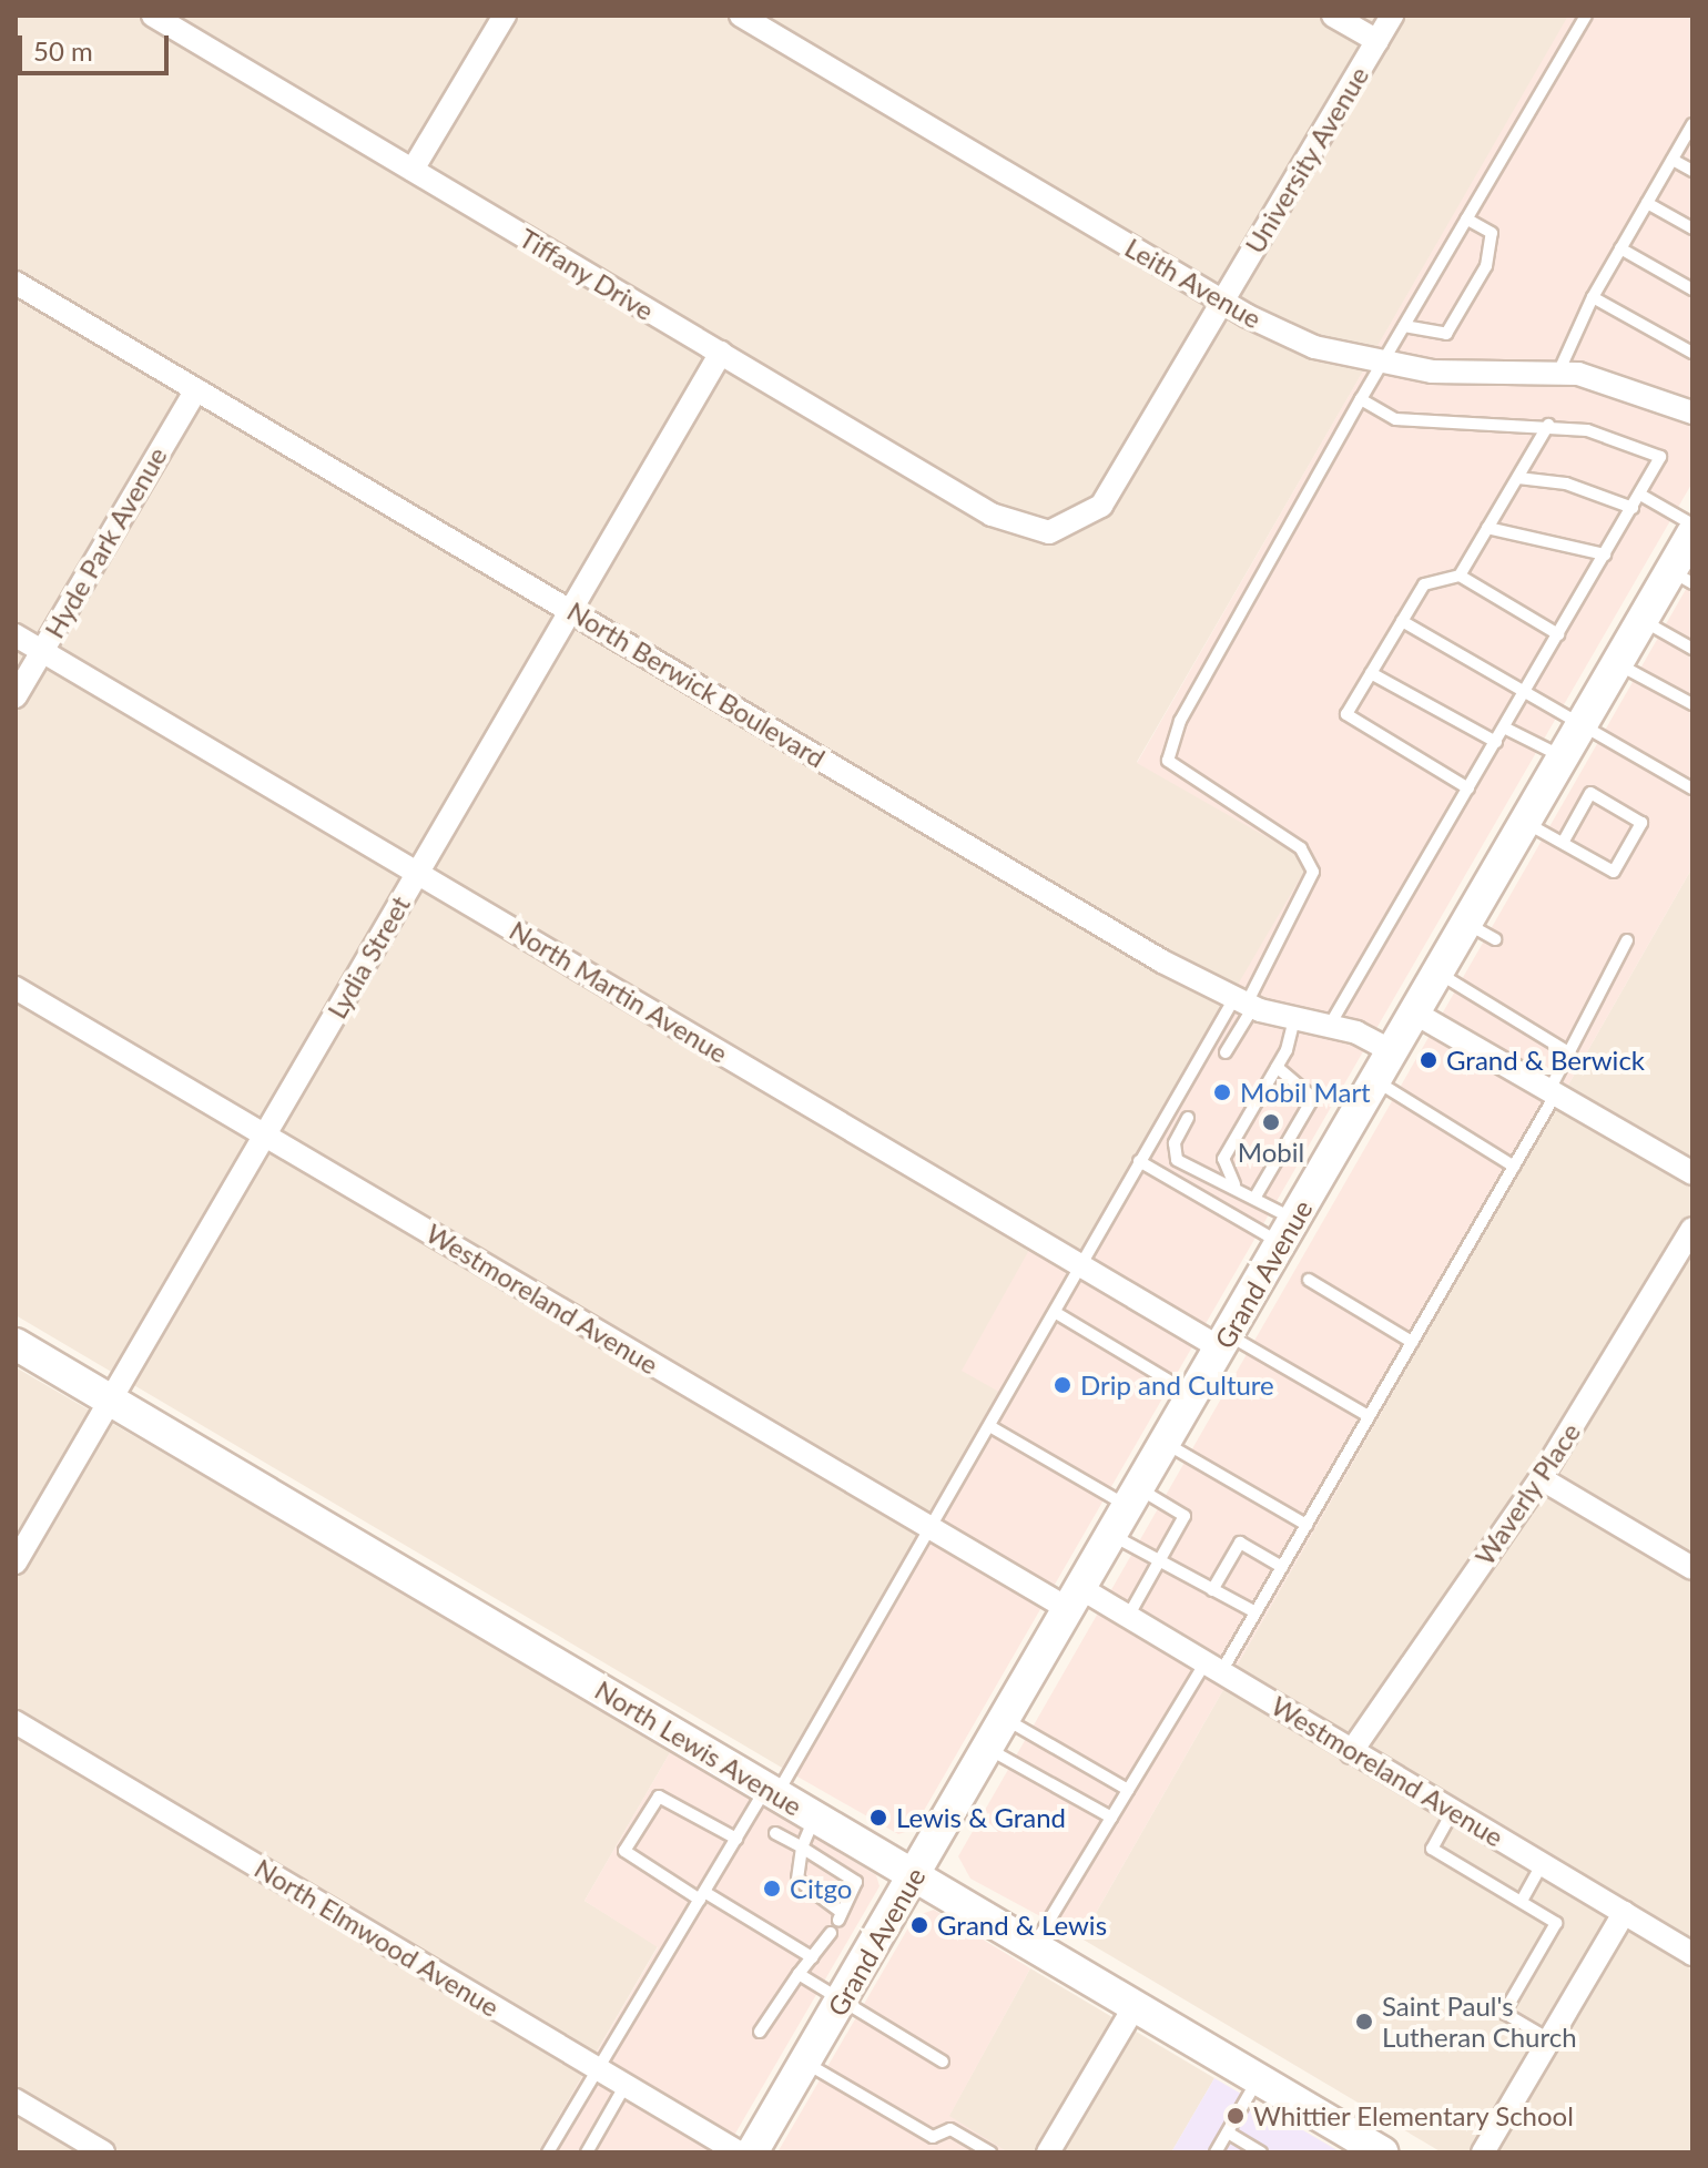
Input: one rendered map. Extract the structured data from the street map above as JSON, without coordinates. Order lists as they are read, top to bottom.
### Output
{
  "streets": {
    "main road": ["Grand Avenue", "North Lewis Avenue"],
    "street": [
      "University Avenue",
      "Tiffany Drive",
      "Leith Avenue",
      "Hyde Park Avenue",
      "North Berwick Boulevard",
      "Lydia Street",
      "North Martin Avenue",
      "Westmoreland Avenue",
      "Waverly Place",
      "North Elmwood Avenue"
    ]
  },
  "crossings": [
    ["University Avenue", "Tiffany Drive"],
    ["University Avenue", "Leith Avenue"],
    ["Tiffany Drive", "Lydia Street"],
    ["Hyde Park Avenue", "North Berwick Boulevard"],
    ["Hyde Park Avenue", "North Martin Avenue"],
    ["North Berwick Boulevard", "Lydia Street"],
    ["North Berwick Boulevard", "Grand Avenue"],
    ["Lydia Street", "North Martin Avenue"],
    ["Lydia Street", "Westmoreland Avenue"],
    ["Lydia Street", "North Lewis Avenue"],
    ["North Martin Avenue", "Grand Avenue"],
    ["Grand Avenue", "Westmoreland Avenue"],
    ["Grand Avenue", "North Lewis Avenue"],
    ["Westmoreland Avenue", "Waverly Place"]
  ],
  "places": [
    "Grand & Berwick",
    "Mobil Mart",
    "Mobil",
    "Drip and Culture",
    "Lewis & Grand",
    "Citgo",
    "Grand & Lewis",
    "Saint Paul's Lutheran Church",
    "Whittier Elementary School"
  ],
  "scale_bar": "50 m"
}
